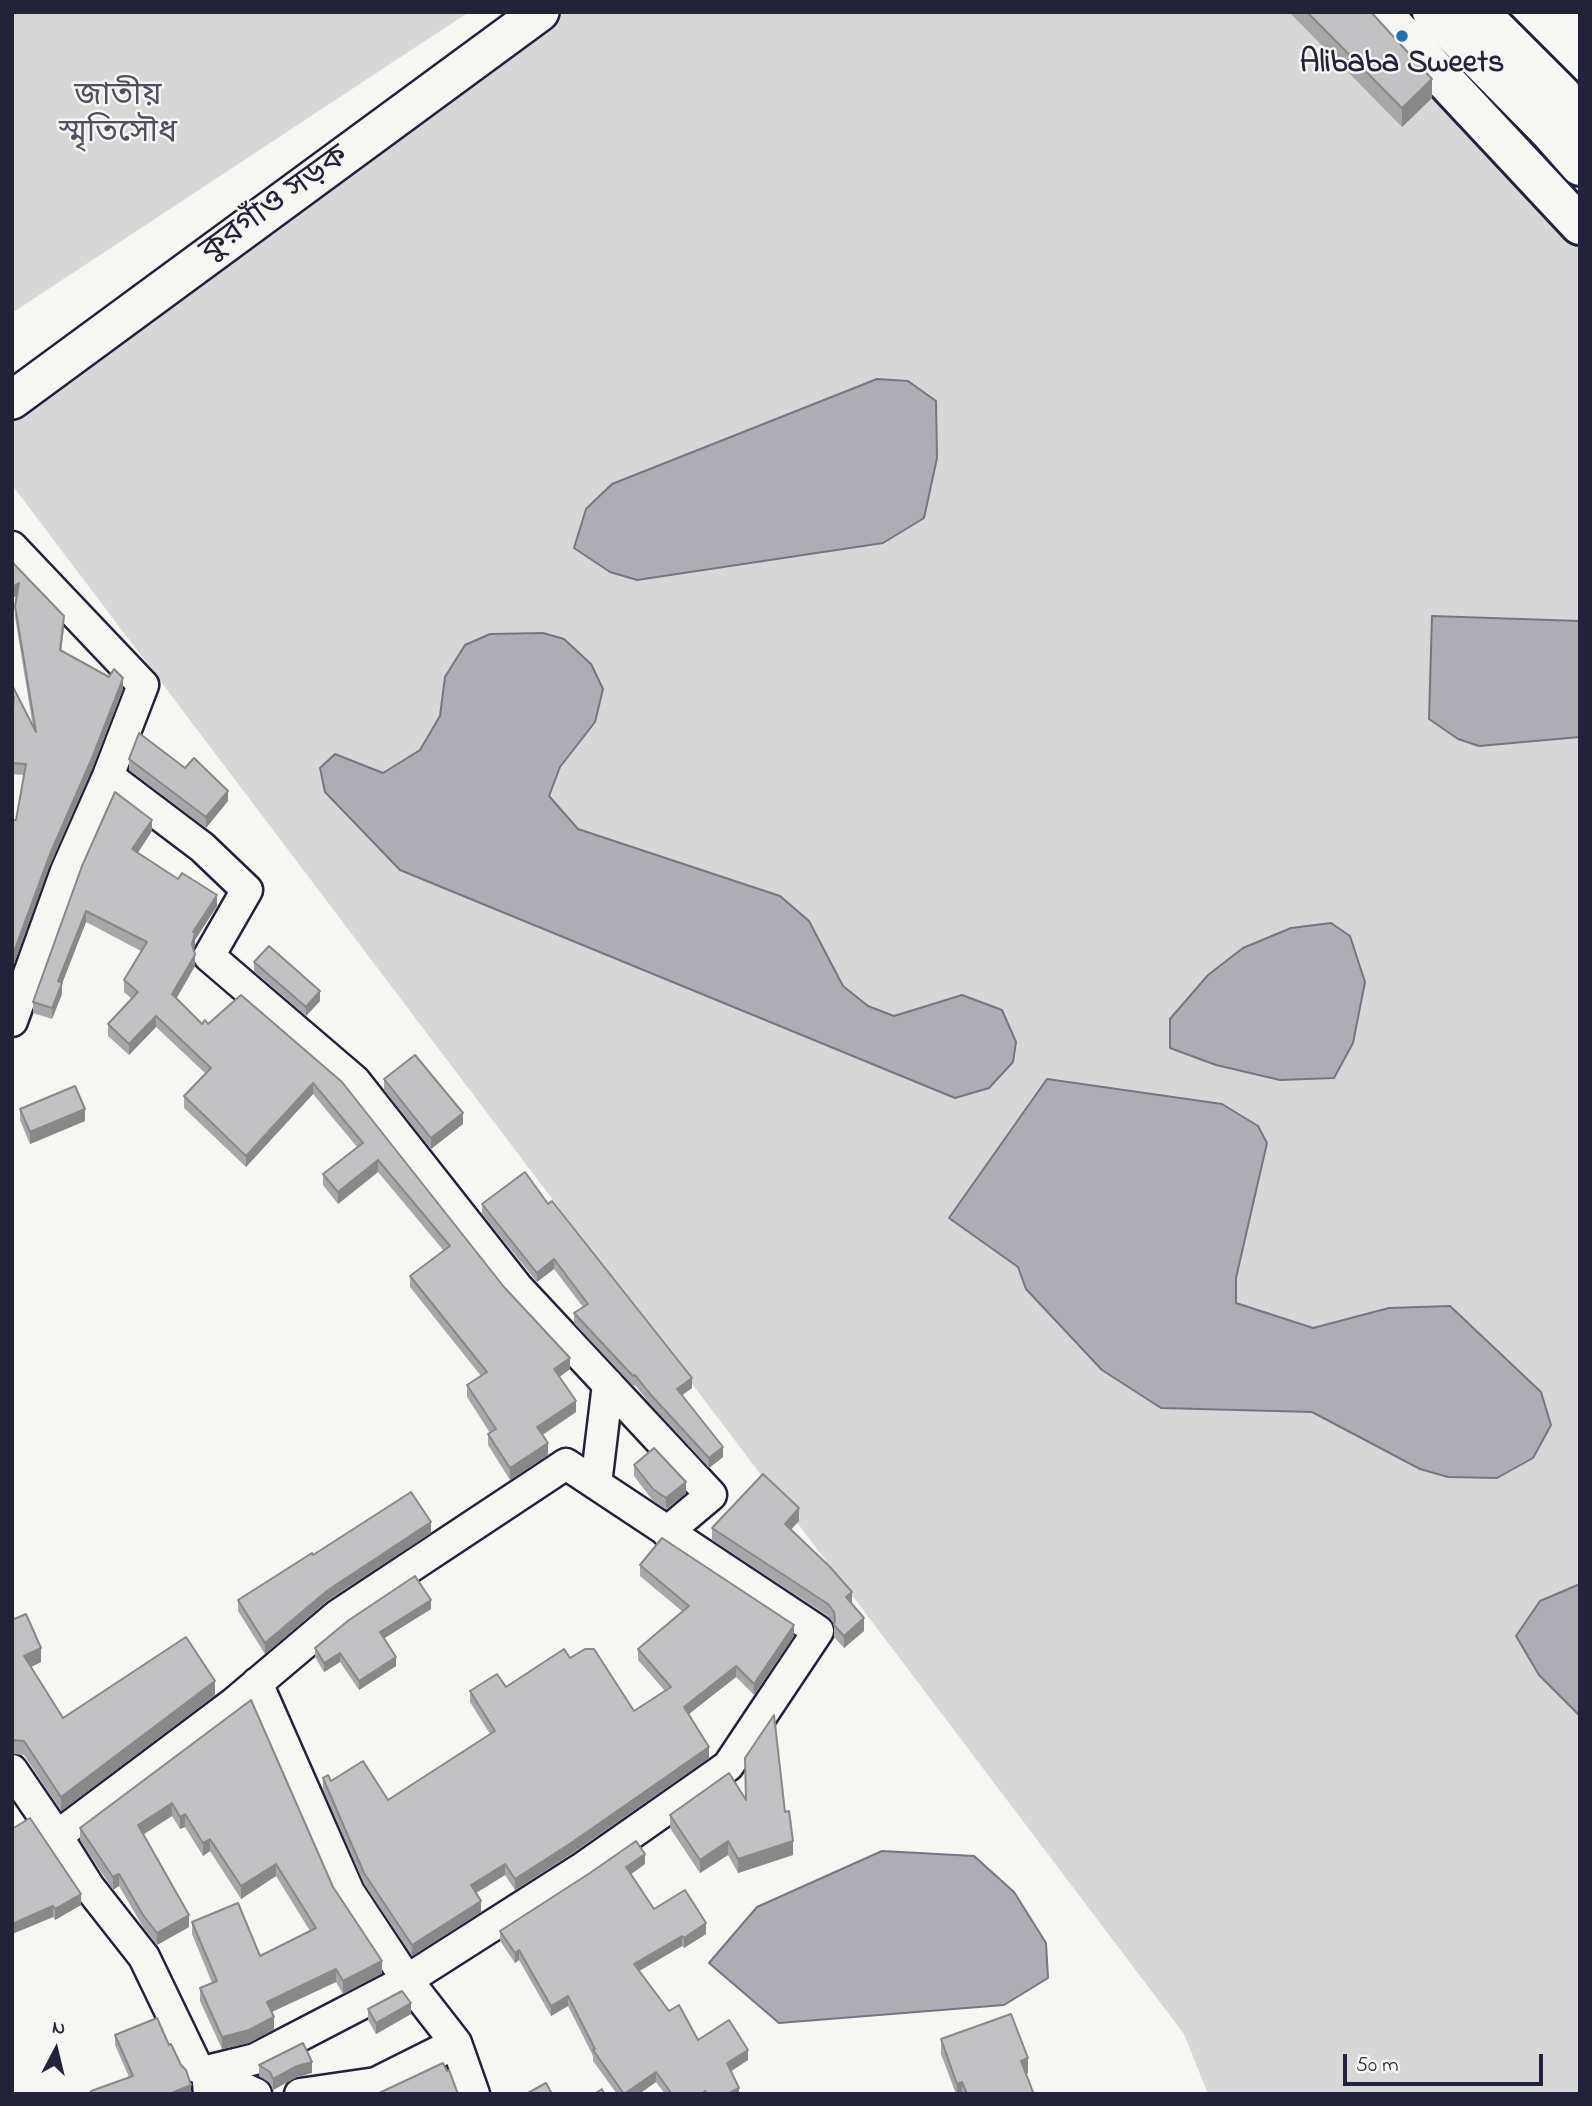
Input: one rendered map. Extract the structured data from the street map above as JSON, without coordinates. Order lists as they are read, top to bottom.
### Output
{
  "streets": {
    "street": ["কুরগাঁও সড়ক"]
  },
  "parks": ["জাতীয় স্মৃতিসৌধ"],
  "places": ["Alibaba Sweets"],
  "scale_bar": "50 m",
  "north": "top"
}
